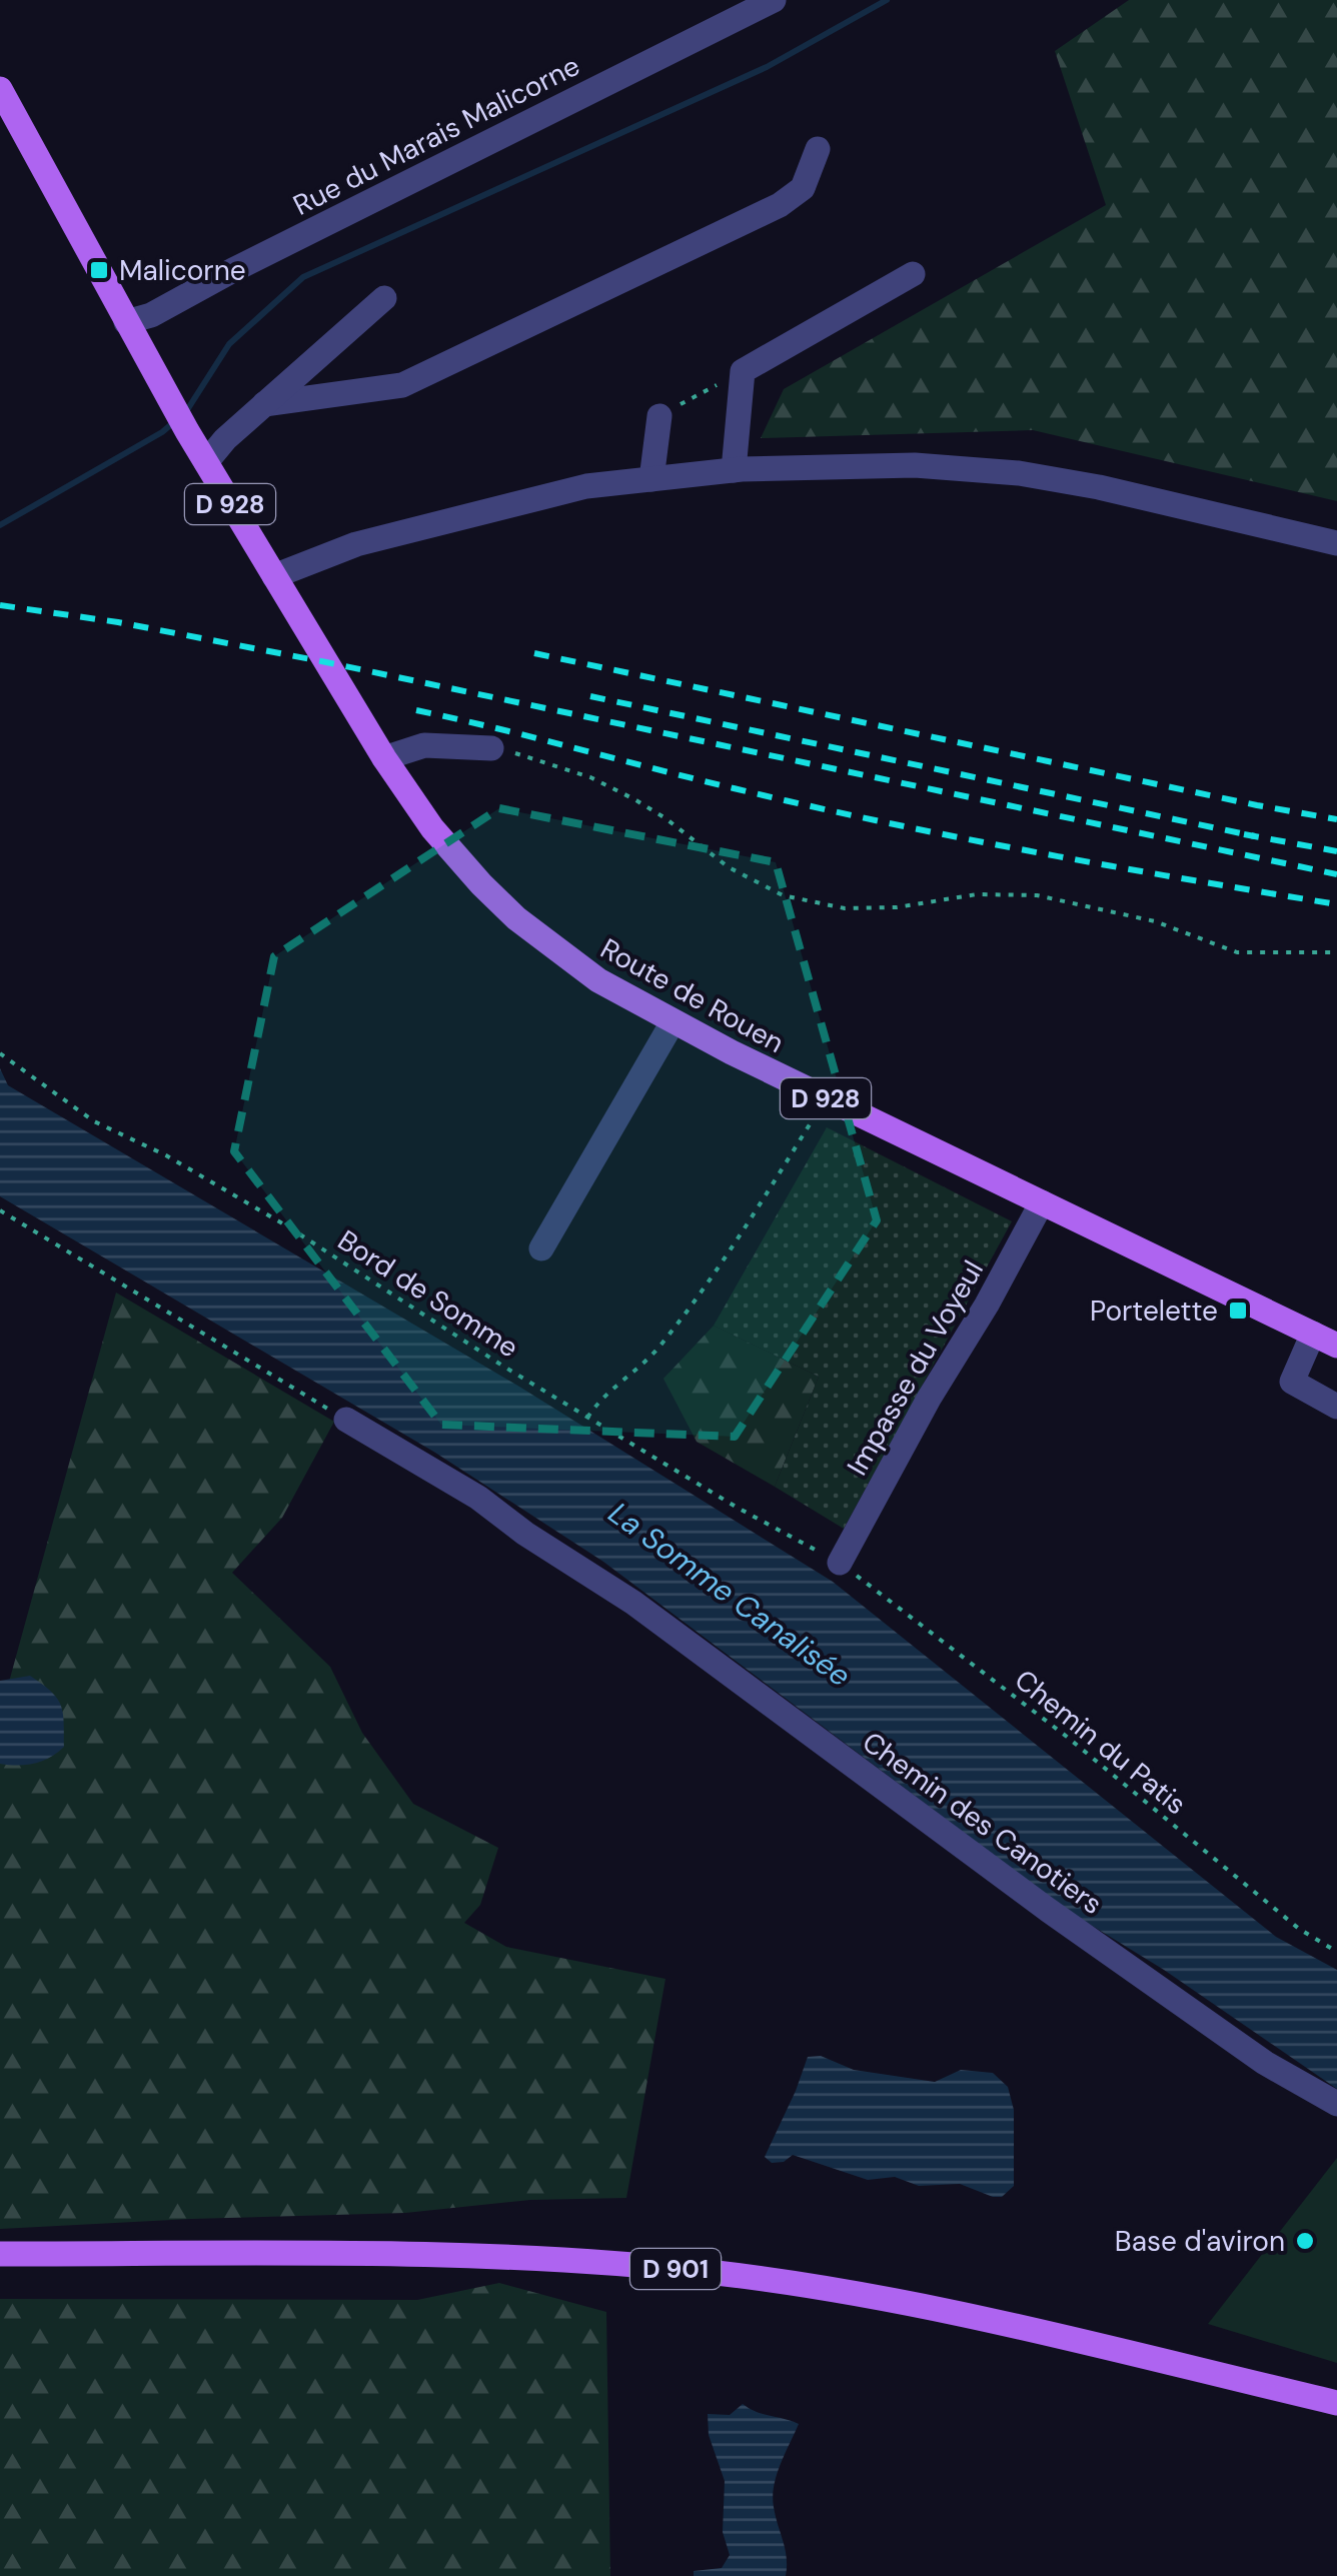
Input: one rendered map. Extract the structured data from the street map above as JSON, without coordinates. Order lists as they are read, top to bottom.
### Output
{
  "streets": {
    "main road": ["D 928", "Route de Rouen", "D 901"],
    "street": ["Rue du Marais Malicorne", "Impasse du Voyeul", "Chemin des Canotiers"],
    "path": ["Bord de Somme", "Chemin du Patis"]
  },
  "crossings": [
    ["Rue du Marais Malicorne", "D 928"],
    ["Rue du Marais Malicorne", "Route de Rouen"],
    ["D 928", "Route de Rouen"],
    ["Route de Rouen", "Impasse du Voyeul"],
    ["Bord de Somme", "Impasse du Voyeul"],
    ["Bord de Somme", "Chemin du Patis"],
    ["Impasse du Voyeul", "Chemin du Patis"]
  ],
  "water": ["La Somme Canalisée"],
  "places": {
    "transit": ["Malicorne", "Portelette"],
    "other": ["Base d'aviron"]
  }
}
